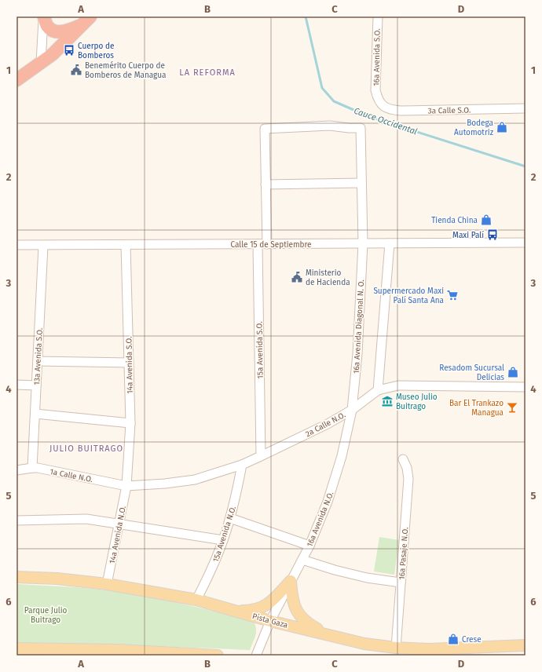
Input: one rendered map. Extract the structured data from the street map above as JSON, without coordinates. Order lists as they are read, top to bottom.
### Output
{
  "streets": {
    "main road": ["Pista Gaza"],
    "street": [
      "16a Avenida S.O.",
      "3a Calle S.O.",
      "Calle 15 de Septiembre",
      "16a Avenida Diagonal N. O.",
      "15a Avenida S.O.",
      "13a Avenida S.O.",
      "14a Avenida S.O.",
      "2a Calle N.O.",
      "1a Calle N.O.",
      "16a Avenida N.O.",
      "15a Avenida N.O.",
      "14a Avenida N.O.",
      "16a Pasaje N.O."
    ]
  },
  "crossings": [
    ["16a Avenida S.O.", "3a Calle S.O."],
    ["Calle 15 de Septiembre", "16a Avenida Diagonal N. O."],
    ["Calle 15 de Septiembre", "15a Avenida S.O."],
    ["Calle 15 de Septiembre", "13a Avenida S.O."],
    ["Calle 15 de Septiembre", "14a Avenida S.O."],
    ["16a Avenida Diagonal N. O.", "2a Calle N.O."],
    ["16a Avenida Diagonal N. O.", "16a Avenida N.O."],
    ["15a Avenida S.O.", "2a Calle N.O."],
    ["13a Avenida S.O.", "1a Calle N.O."],
    ["14a Avenida S.O.", "2a Calle N.O."],
    ["14a Avenida S.O.", "1a Calle N.O."],
    ["14a Avenida S.O.", "14a Avenida N.O."],
    ["2a Calle N.O.", "1a Calle N.O."],
    ["2a Calle N.O.", "16a Avenida N.O."],
    ["2a Calle N.O.", "15a Avenida N.O."],
    ["2a Calle N.O.", "14a Avenida N.O."],
    ["1a Calle N.O.", "14a Avenida N.O."],
    ["16a Avenida N.O.", "Pista Gaza"],
    ["15a Avenida N.O.", "Pista Gaza"],
    ["14a Avenida N.O.", "Pista Gaza"],
    ["16a Pasaje N.O.", "Pista Gaza"]
  ],
  "districts": ["LA REFORMA", "JULIO BUITRAGO"],
  "water": ["Cauce Occidental"],
  "parks": ["Parque Julio Buitrago"],
  "places": {
    "bus stop": ["Cuerpo de Bomberos", "Maxi Palí"],
    "public building": ["Benemérito Cuerpo de Bomberos de Managua", "Ministerio de Hacienda"],
    "shop": [
      "Bodega Automotriz",
      "Tienda China",
      "Resadom Sucursal Delicias",
      "Crese"
    ],
    "supermarket": ["Supermercado Maxi Palí Santa Ana"],
    "museum": ["Museo Julio Buitrago"],
    "bar": ["Bar El Trankazo Managua"]
  },
  "grid": {
    "columns": [
      "A",
      "B",
      "C",
      "D"
    ],
    "rows": [
      "1",
      "2",
      "3",
      "4",
      "5",
      "6"
    ]
  }
}
